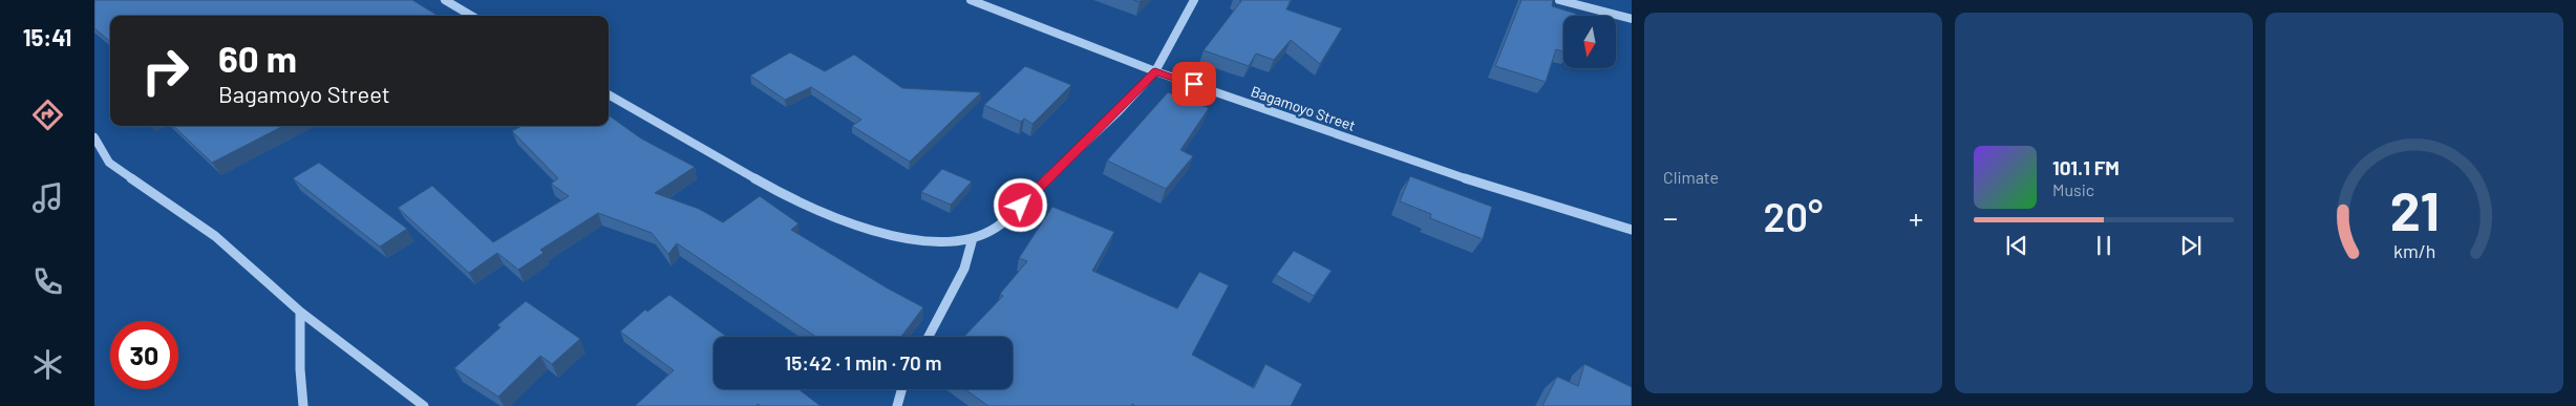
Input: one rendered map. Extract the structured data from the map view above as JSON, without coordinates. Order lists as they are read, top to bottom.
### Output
{
  "streets": {
    "street": ["Bagamoyo Street"]
  },
  "north": "bottom",
  "page": {
    "tabs": "15:41",
    "tile": "Climate",
    "turn": ["60 m", "Bagamoyo Street"],
    "song": ["101.1 FM", "Music"],
    "heat": ["−", "20°", "+"],
    "limit": "30",
    "trip": "15:42 · 1 min · 70 m",
    "gauge": ["21", "km/h"]
  }
}
